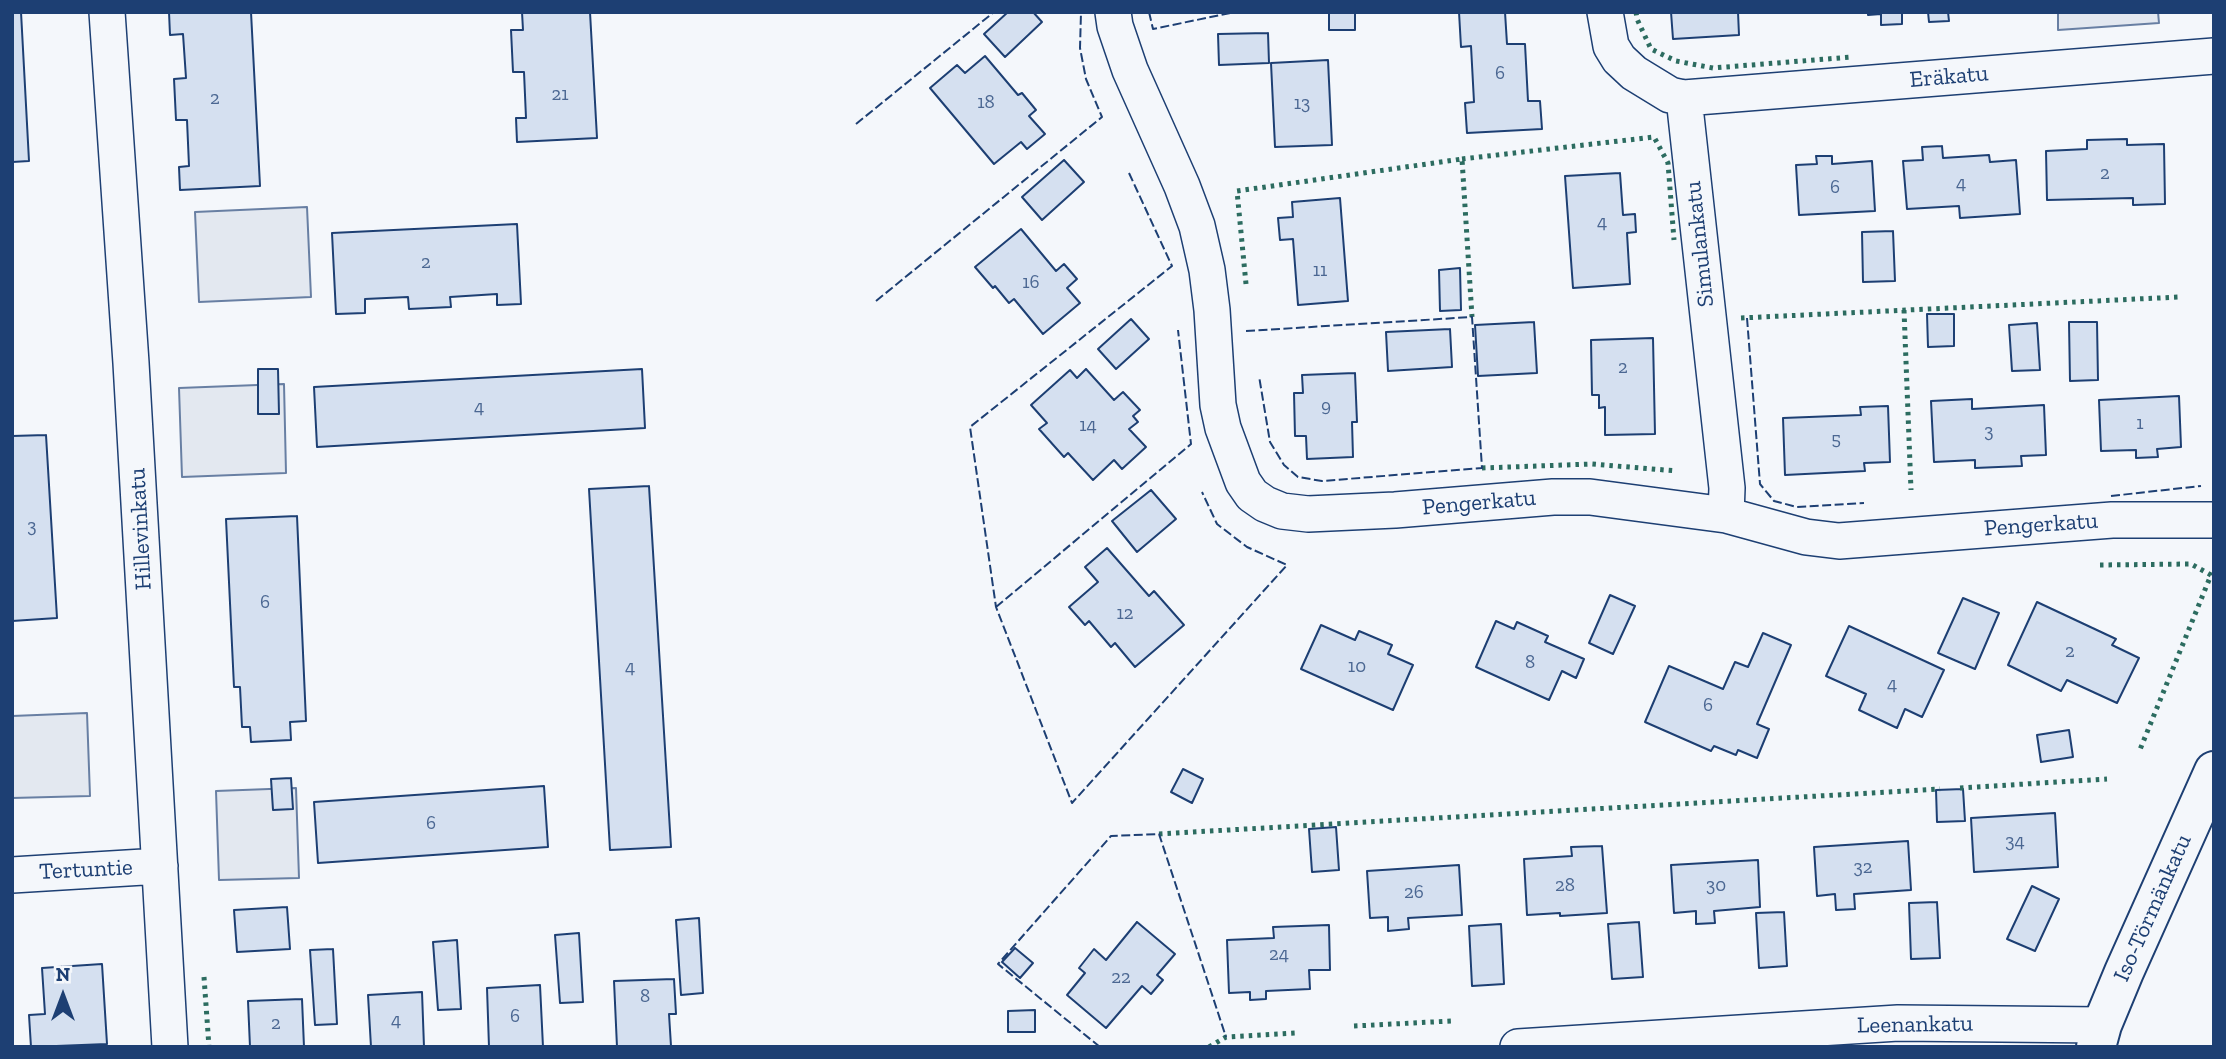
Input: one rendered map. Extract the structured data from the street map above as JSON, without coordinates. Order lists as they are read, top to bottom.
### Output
{
  "streets": {
    "street": [
      "Eräkatu",
      "Simulankatu",
      "Pengerkatu",
      "Hillevinkatu",
      "Tertuntie",
      "Iso-Törmänkatu",
      "Leenankatu"
    ]
  },
  "crossings": [
    ["Eräkatu", "Simulankatu"],
    ["Simulankatu", "Pengerkatu"],
    ["Hillevinkatu", "Tertuntie"],
    ["Iso-Törmänkatu", "Leenankatu"]
  ],
  "house_numbers": [
    "6",
    "21",
    "2",
    "18",
    "13",
    "2",
    "4",
    "6",
    "4",
    "2",
    "11",
    "16",
    "2",
    "9",
    "4",
    "1",
    "14",
    "3",
    "5",
    "3",
    "6",
    "12",
    "2",
    "8",
    "10",
    "4",
    "4",
    "6",
    "6",
    "34",
    "32",
    "28",
    "30",
    "26",
    "24",
    "22",
    "8",
    "6",
    "4",
    "2"
  ],
  "north": "top"
}
